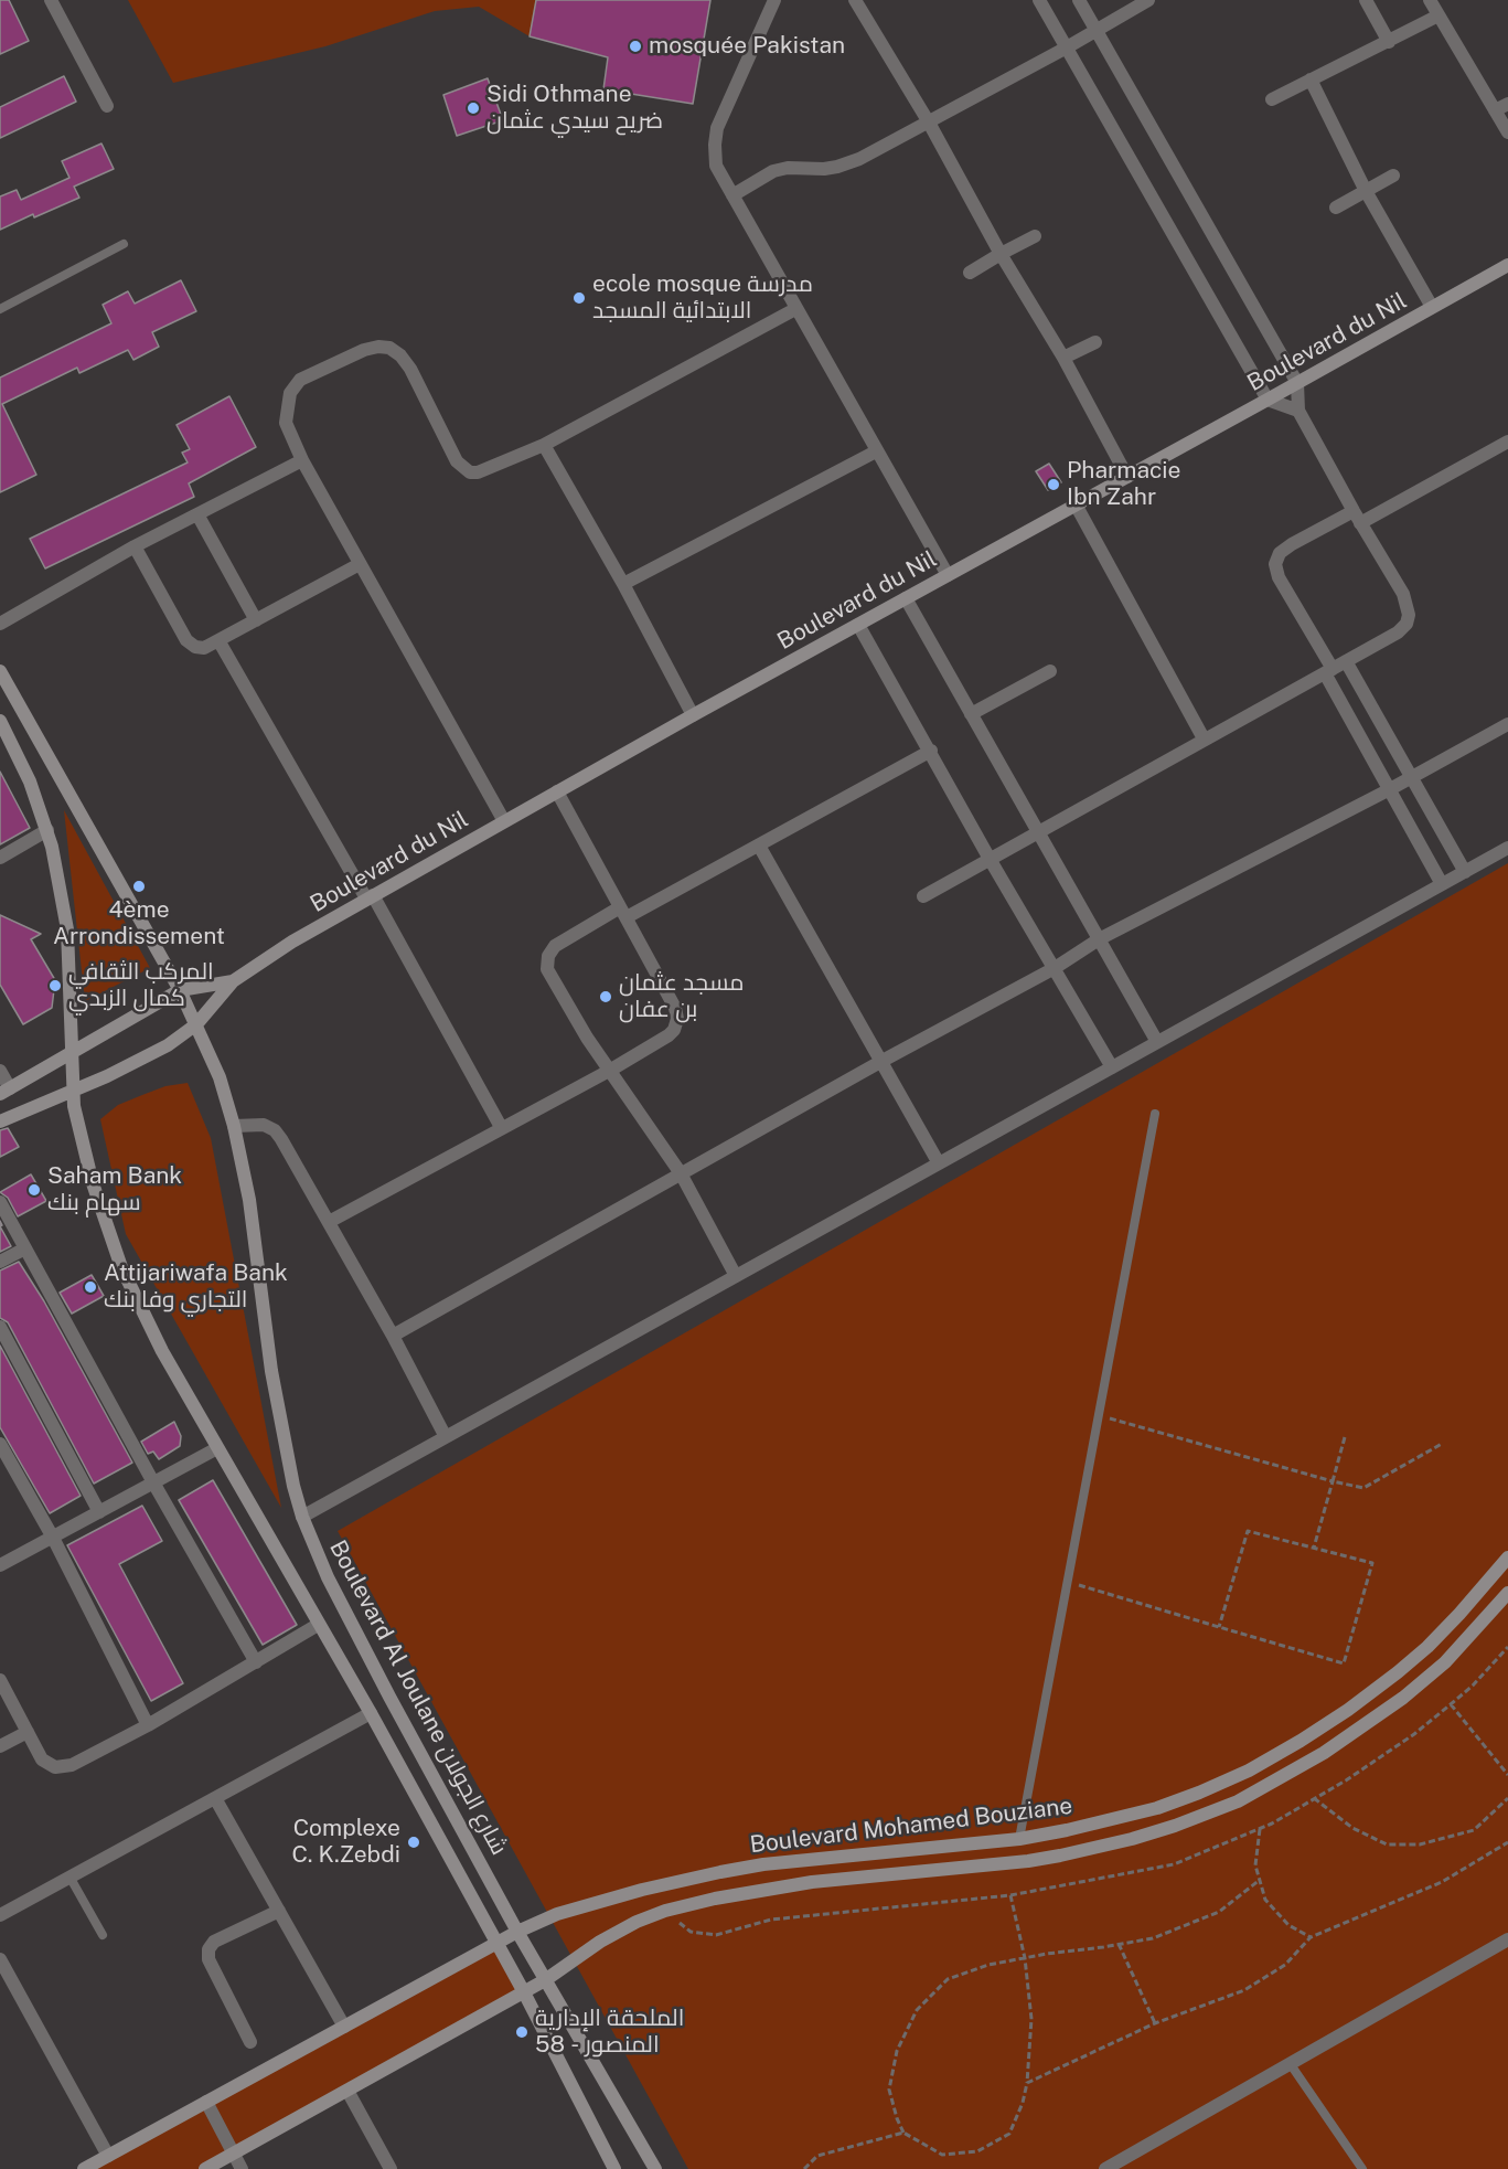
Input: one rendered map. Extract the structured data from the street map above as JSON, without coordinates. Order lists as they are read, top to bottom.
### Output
{
  "streets": {
    "street": ["Boulevard du Nil", "Boulevard Al Joulane شارع الجولان", "Boulevard Mohamed Bouziane"]
  },
  "crossings": [
    ["Boulevard du Nil", "Boulevard Al Joulane شارع الجولان"],
    ["Boulevard Al Joulane شارع الجولان", "Boulevard Mohamed Bouziane"]
  ],
  "places": [
    "mosquée Pakistan",
    "Sidi Othmane ضريح سيدي عثمان",
    "ecole mosque مدرسة الابتدائية المسجد",
    "Pharmacie Ibn Zahr",
    "4ème Arrondissement",
    "المركب الثقافي كمال الزبدي",
    "مسجد عثمان بن عفان",
    "Saham Bank سهام بنك",
    "Attijariwafa Bank التجاري وفا بنك",
    "Complexe C. K.Zebdi",
    "الملحقة الإدارية 58 - المنصور"
  ]
}
